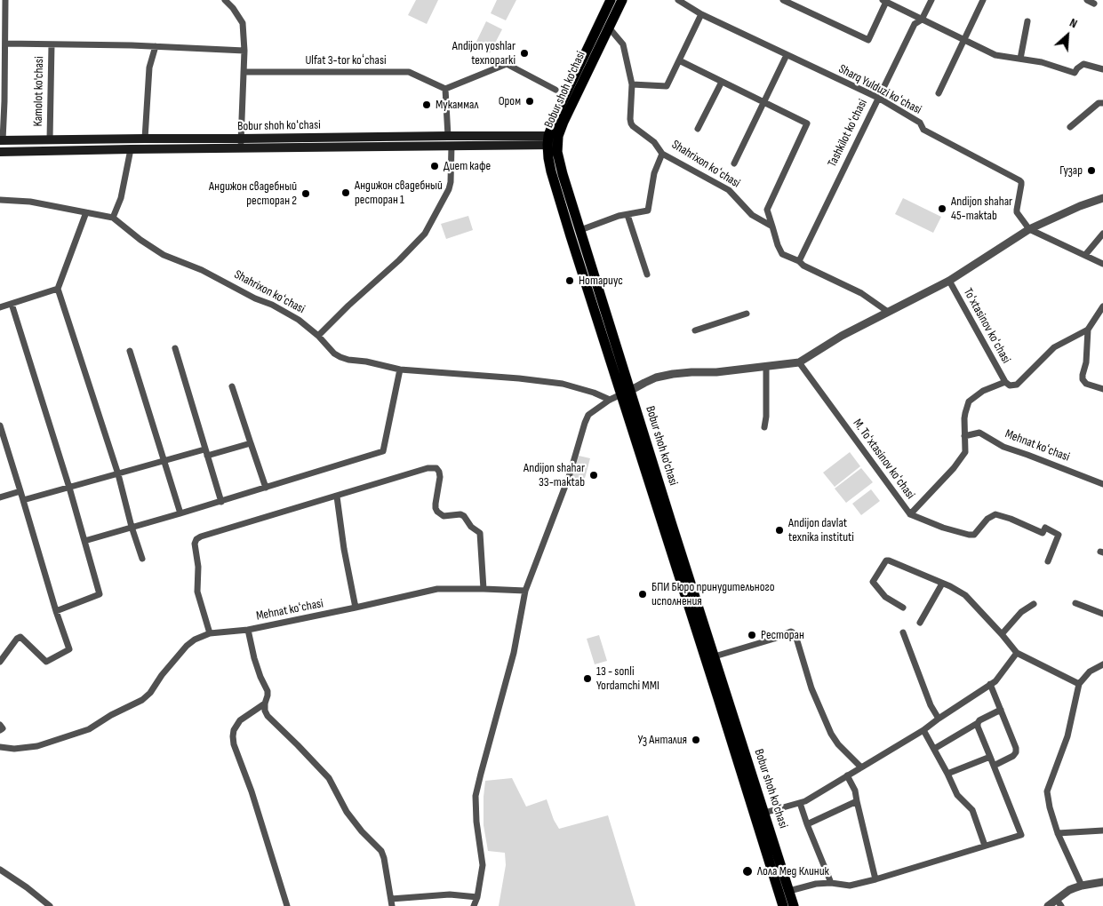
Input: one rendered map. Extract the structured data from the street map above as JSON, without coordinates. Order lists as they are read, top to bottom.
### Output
{
  "streets": {
    "main road": ["Bobur shoh ko'chasi", "Bobur shoh koʻchasi"],
    "street": [
      "Ulfat 3-tor koʻchasi",
      "Sharq Yulduzi koʻchasi",
      "Kamolot ko'chasi",
      "Tashkilot koʻchasi",
      "Shahrixon koʻchasi",
      "Toʻxtasinov koʻchasi",
      "Mehnat koʻchasi",
      "M. Toʻxtasinov koʻchasi"
    ]
  },
  "crossings": [
    ["Bobur shoh ko'chasi", "Bobur shoh koʻchasi"],
    ["Bobur shoh ko'chasi", "Shahrixon koʻchasi"],
    ["Sharq Yulduzi koʻchasi", "Tashkilot koʻchasi"],
    ["Kamolot ko'chasi", "Bobur shoh koʻchasi"],
    ["Toʻxtasinov koʻchasi", "M. Toʻxtasinov koʻchasi"],
    ["Mehnat koʻchasi", "M. Toʻxtasinov koʻchasi"]
  ],
  "places": [
    "Andijon yoshlar texnoparki",
    "Ором",
    "Мукаммал",
    "Диет кафе",
    "Гузар",
    "Андижон свадебный ресторан 1",
    "Андижон свадебный ресторан 2",
    "Andijon shahar 45-maktab",
    "Нотариус",
    "Andijon shahar 33-maktab",
    "Andijon davlat texnika instituti",
    "БПИ Бюро принудительного исполнения",
    "Ресторан",
    "13 - sonli Yordamchi MMI",
    "Уз Анталия",
    "Лола Мед Клиник"
  ],
  "north": "top right"
}
